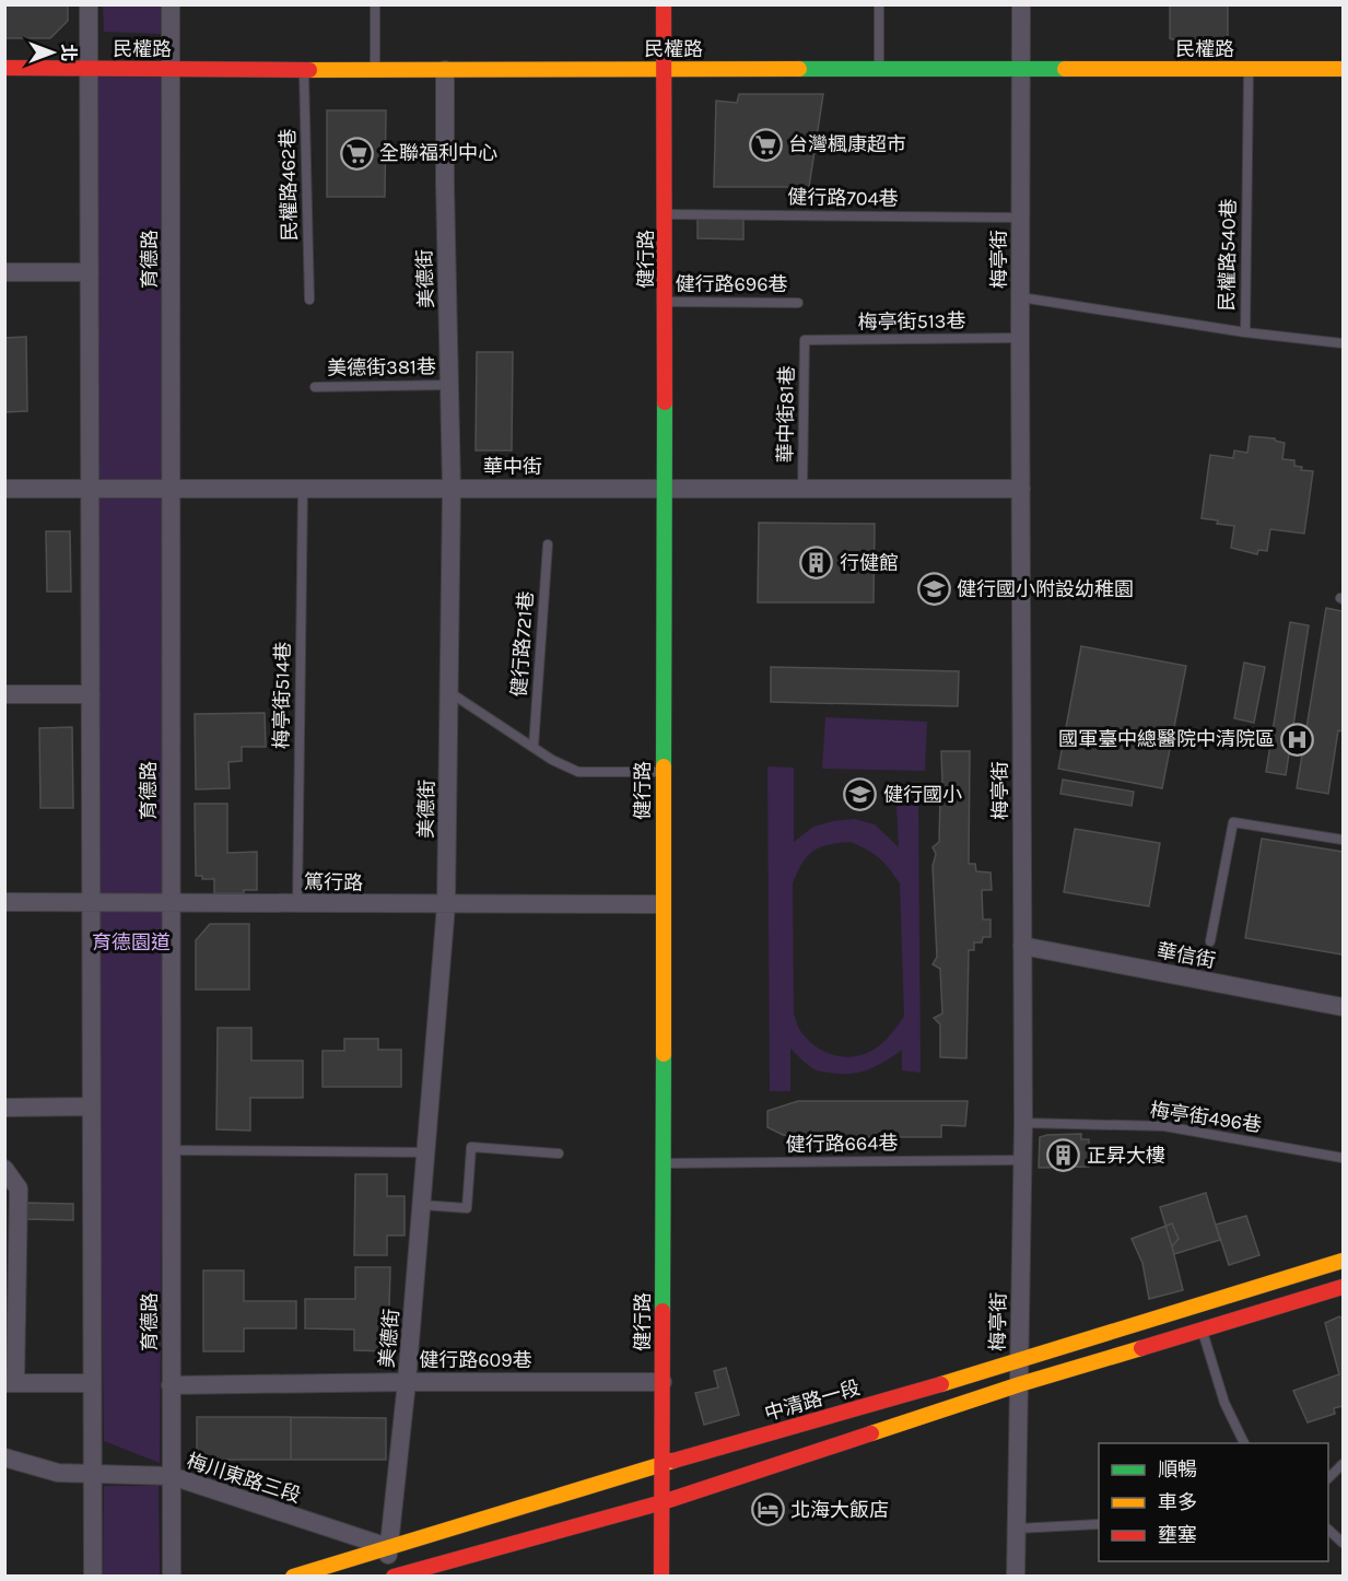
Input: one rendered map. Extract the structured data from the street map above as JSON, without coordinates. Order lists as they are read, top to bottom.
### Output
{
  "streets": {
    "street": [
      "民權路",
      "育德路",
      "健行路",
      "梅亭街",
      "美德街",
      "華中街",
      "篤行路",
      "華信街",
      "健行路609巷",
      "中清路一段",
      "梅川東路三段"
    ],
    "lane": [
      "民權路462巷",
      "健行路704巷",
      "民權路540巷",
      "健行路696巷",
      "梅亭街513巷",
      "美德街381巷",
      "華中街81巷",
      "健行路721巷",
      "梅亭街514巷",
      "梅亭街496巷",
      "健行路664巷"
    ]
  },
  "crossings": [
    ["民權路", "民權路462巷"],
    ["民權路", "民權路540巷"],
    ["民權路", "育德路"],
    ["民權路", "健行路"],
    ["民權路", "梅亭街"],
    ["民權路", "美德街"],
    ["健行路704巷", "健行路"],
    ["健行路704巷", "梅亭街"],
    ["民權路540巷", "梅亭街"],
    ["育德路", "華中街"],
    ["育德路", "篤行路"],
    ["育德路", "健行路609巷"],
    ["育德路", "梅川東路三段"],
    ["健行路", "健行路696巷"],
    ["健行路", "華中街"],
    ["健行路", "健行路721巷"],
    ["健行路", "篤行路"],
    ["健行路", "健行路664巷"],
    ["健行路", "健行路609巷"],
    ["健行路", "中清路一段"],
    ["梅亭街", "梅亭街513巷"],
    ["梅亭街", "華中街"],
    ["梅亭街", "華信街"],
    ["梅亭街", "梅亭街496巷"],
    ["梅亭街", "健行路664巷"],
    ["梅亭街", "中清路一段"],
    ["美德街", "美德街381巷"],
    ["美德街", "華中街"],
    ["美德街", "健行路721巷"],
    ["美德街", "篤行路"],
    ["美德街", "健行路609巷"],
    ["美德街", "中清路一段"],
    ["美德街", "梅川東路三段"],
    ["梅亭街513巷", "華中街81巷"],
    ["華中街81巷", "華中街"],
    ["華中街", "梅亭街514巷"],
    ["梅亭街514巷", "篤行路"],
    ["中清路一段", "梅川東路三段"]
  ],
  "parks": ["育德園道"],
  "places": {
    "supermarket": ["台灣楓康超市", "全聯福利中心"],
    "building": ["行健館", "正昇大樓"],
    "school or university": ["健行國小附設幼稚園", "健行國小"],
    "hospital": ["國軍臺中總醫院中清院區"],
    "hotel": ["北海大飯店"]
  },
  "legend": ["順暢", "車多", "壅塞"],
  "north": "right"
}
